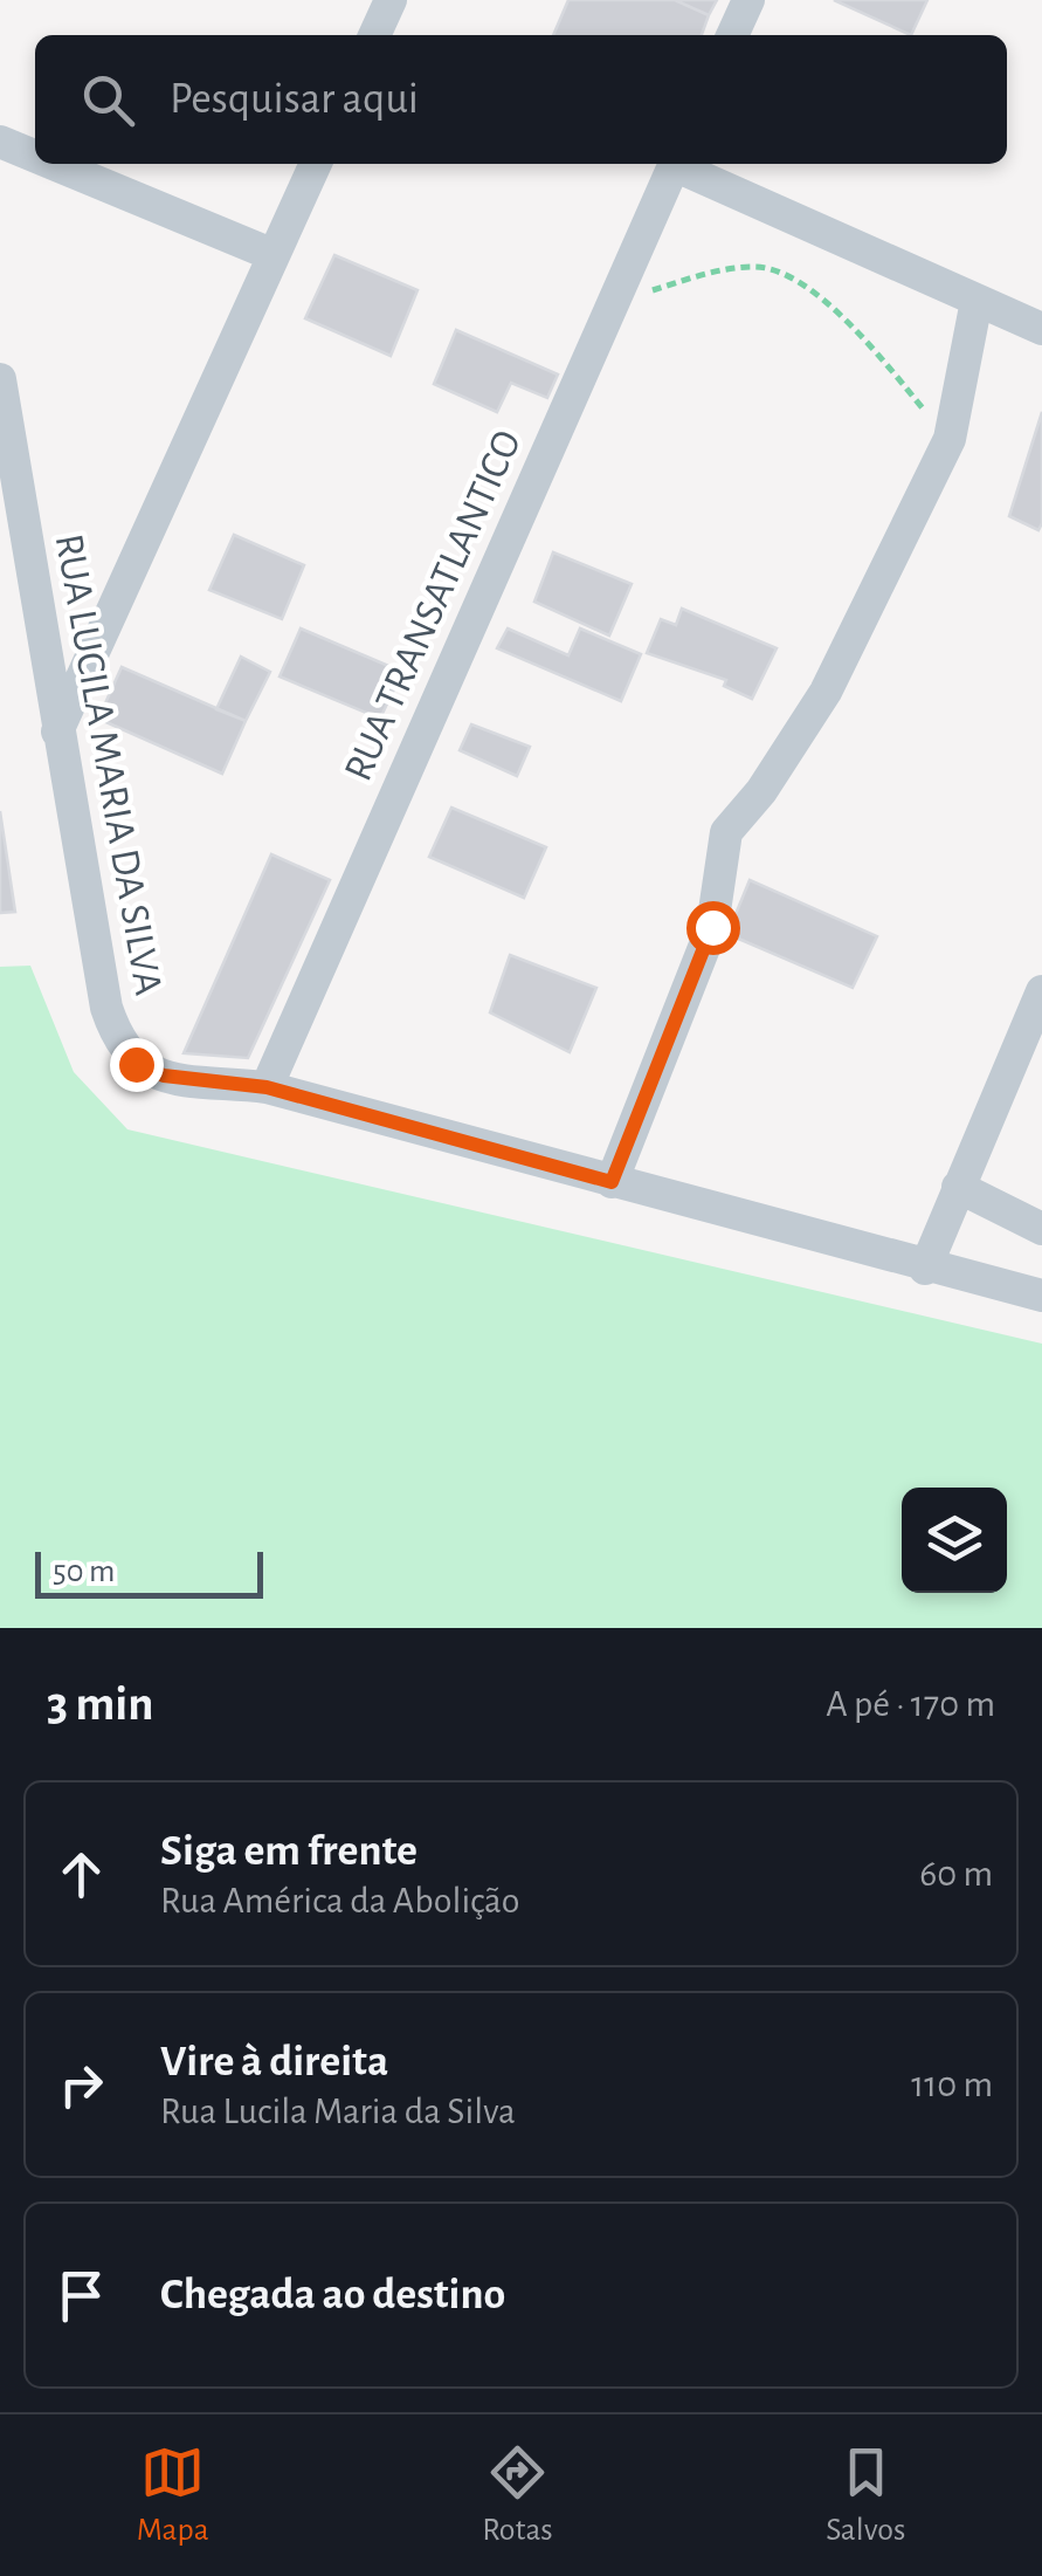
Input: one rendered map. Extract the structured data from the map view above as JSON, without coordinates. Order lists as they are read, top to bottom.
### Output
{
  "streets": {
    "street": ["RUA TRANSATLANTICO", "RUA LUCILA MARIA DA SILVA"]
  },
  "crossings": [
    ["RUA TRANSATLANTICO", "RUA LUCILA MARIA DA SILVA"]
  ],
  "scale_bar": "50 m",
  "page": {
    "search": "Pesquisar aqui",
    "scale": "50 m",
    "heading": ["3 min", "A pé · 170 m"],
    "list": [
      ["Siga em frente", "Rua América da Abolição", "60 m"],
      ["Vire à direita", "Rua Lucila Maria da Silva", "110 m"],
      "Chegada ao destino"
    ],
    "nav": ["Mapa", "Rotas", "Salvos"]
  }
}
